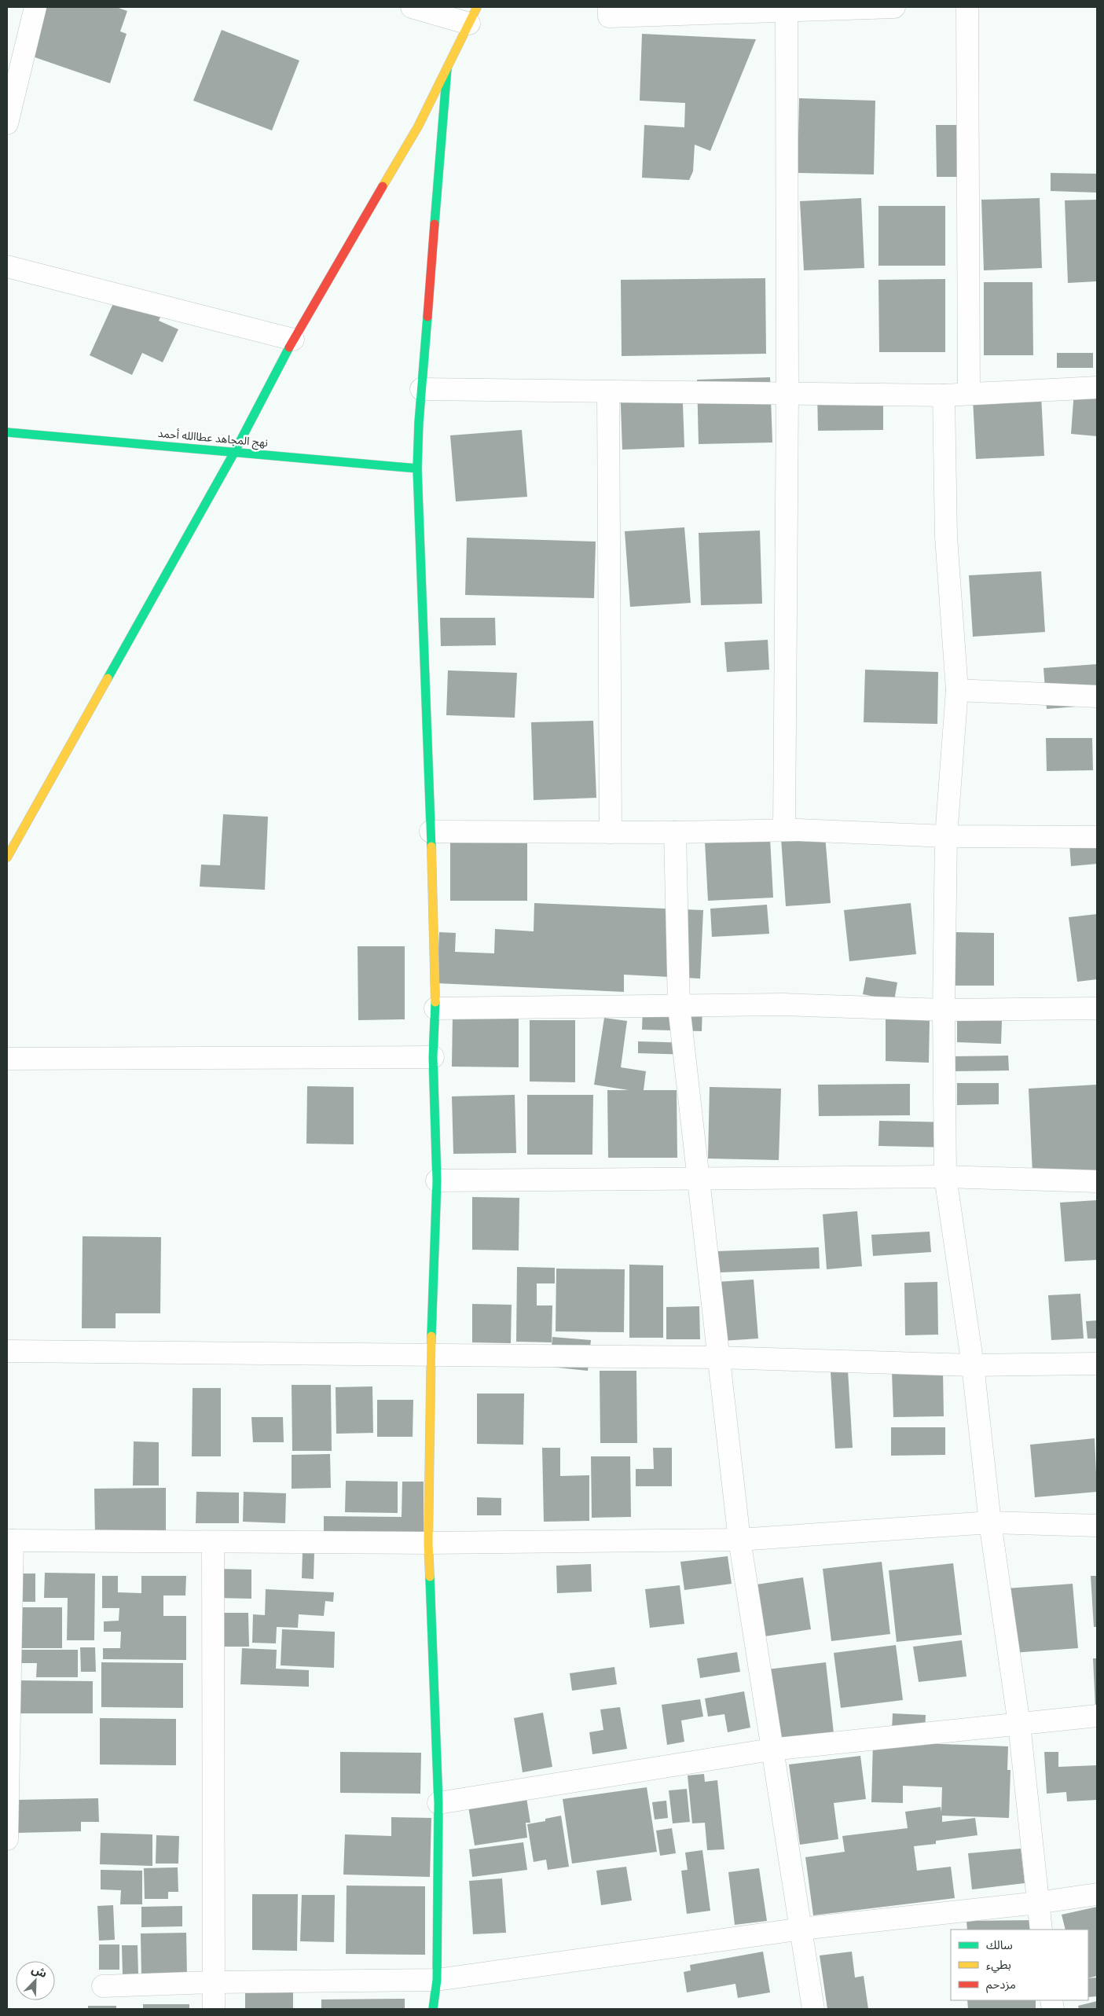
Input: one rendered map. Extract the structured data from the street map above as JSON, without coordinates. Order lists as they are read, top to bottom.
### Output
{
  "streets": {
    "street": ["نهج المجاهد عطاالله أحمد"]
  },
  "legend": ["سالك", "بطيء", "مزدحم"],
  "north": "top right"
}
